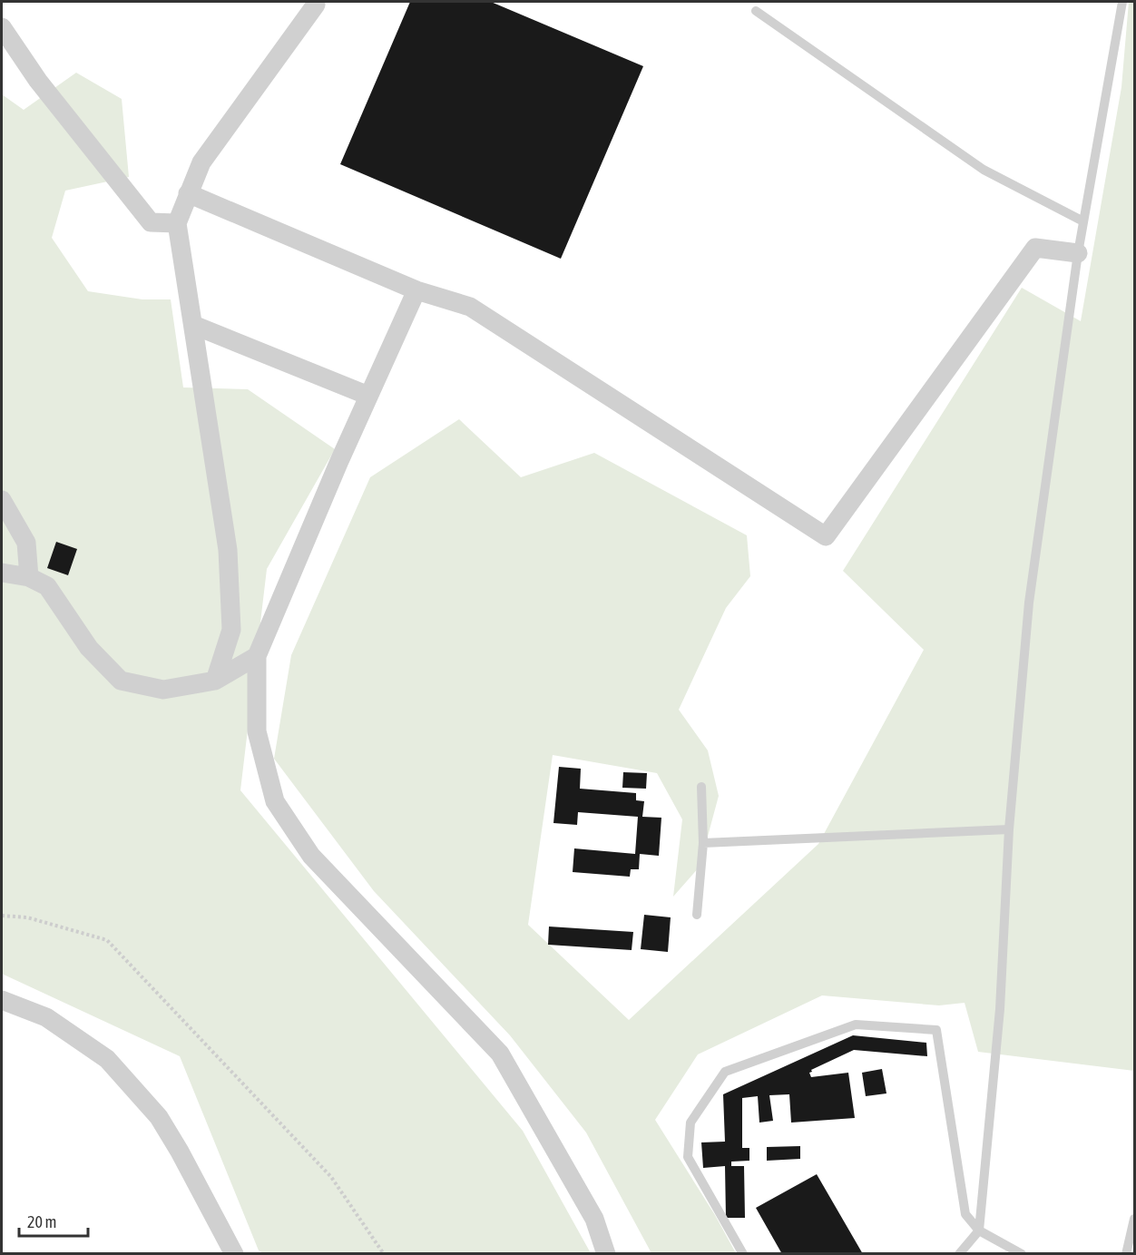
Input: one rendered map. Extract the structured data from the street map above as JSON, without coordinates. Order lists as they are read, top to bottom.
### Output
{
  "scale_bar": "20 m"
}
